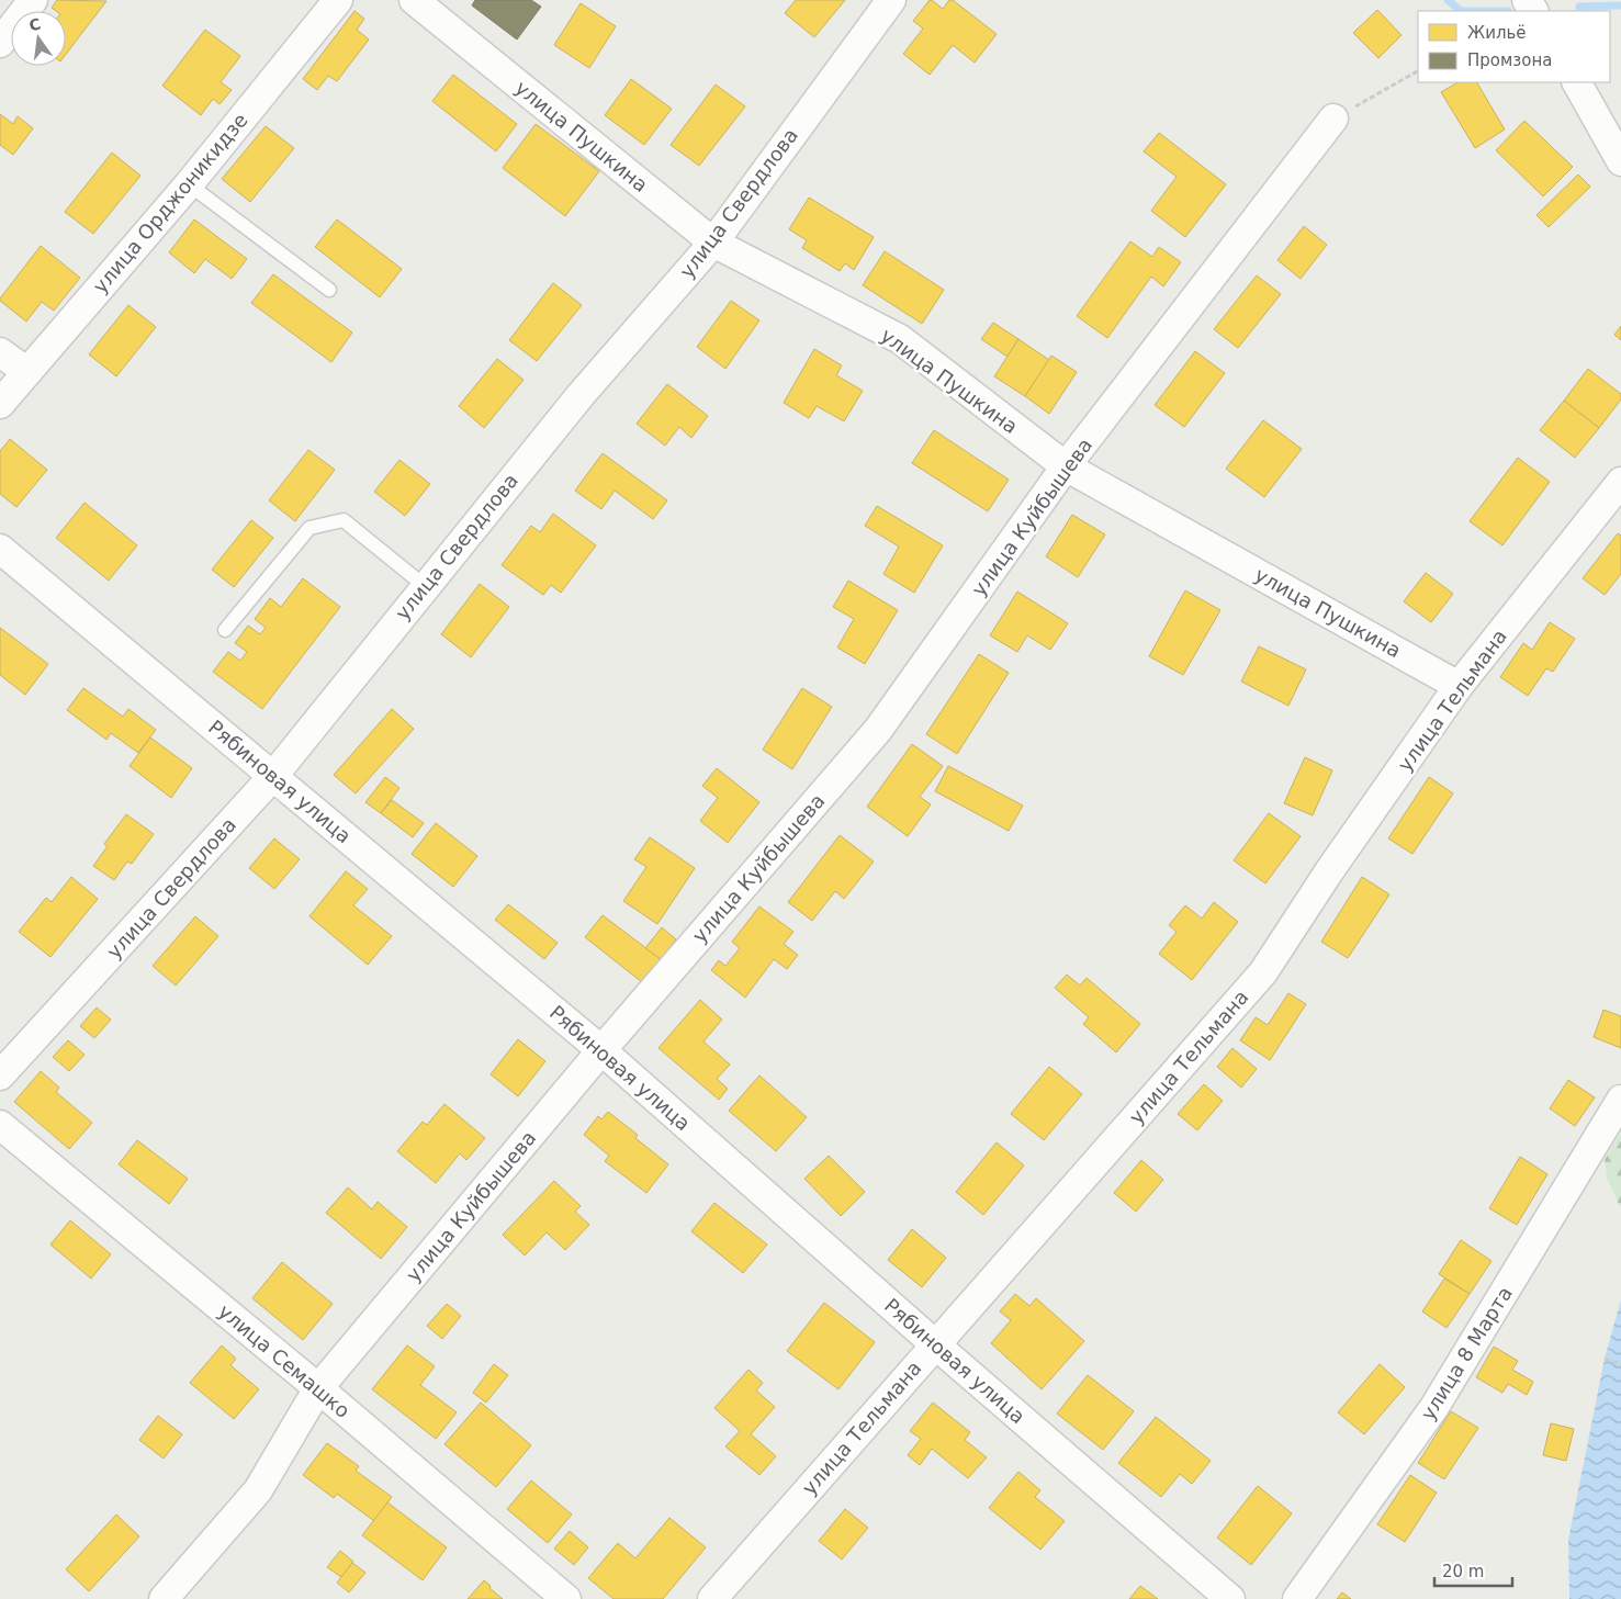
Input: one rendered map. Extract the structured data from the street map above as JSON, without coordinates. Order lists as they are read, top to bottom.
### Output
{
  "streets": {
    "street": [
      "улица Пушкина",
      "улица Орджоникидзе",
      "улица Свердлова",
      "улица Куйбышева",
      "улица Тельмана",
      "Рябиновая улица",
      "улица 8 Марта",
      "улица Семашко"
    ]
  },
  "crossings": [
    ["улица Пушкина", "улица Свердлова"],
    ["улица Пушкина", "улица Куйбышева"],
    ["улица Пушкина", "улица Тельмана"],
    ["улица Свердлова", "Рябиновая улица"],
    ["улица Куйбышева", "Рябиновая улица"],
    ["улица Куйбышева", "улица Семашко"],
    ["улица Тельмана", "Рябиновая улица"]
  ],
  "legend": ["Жильё", "Промзона"],
  "scale_bar": "20 m",
  "north": "top"
}
